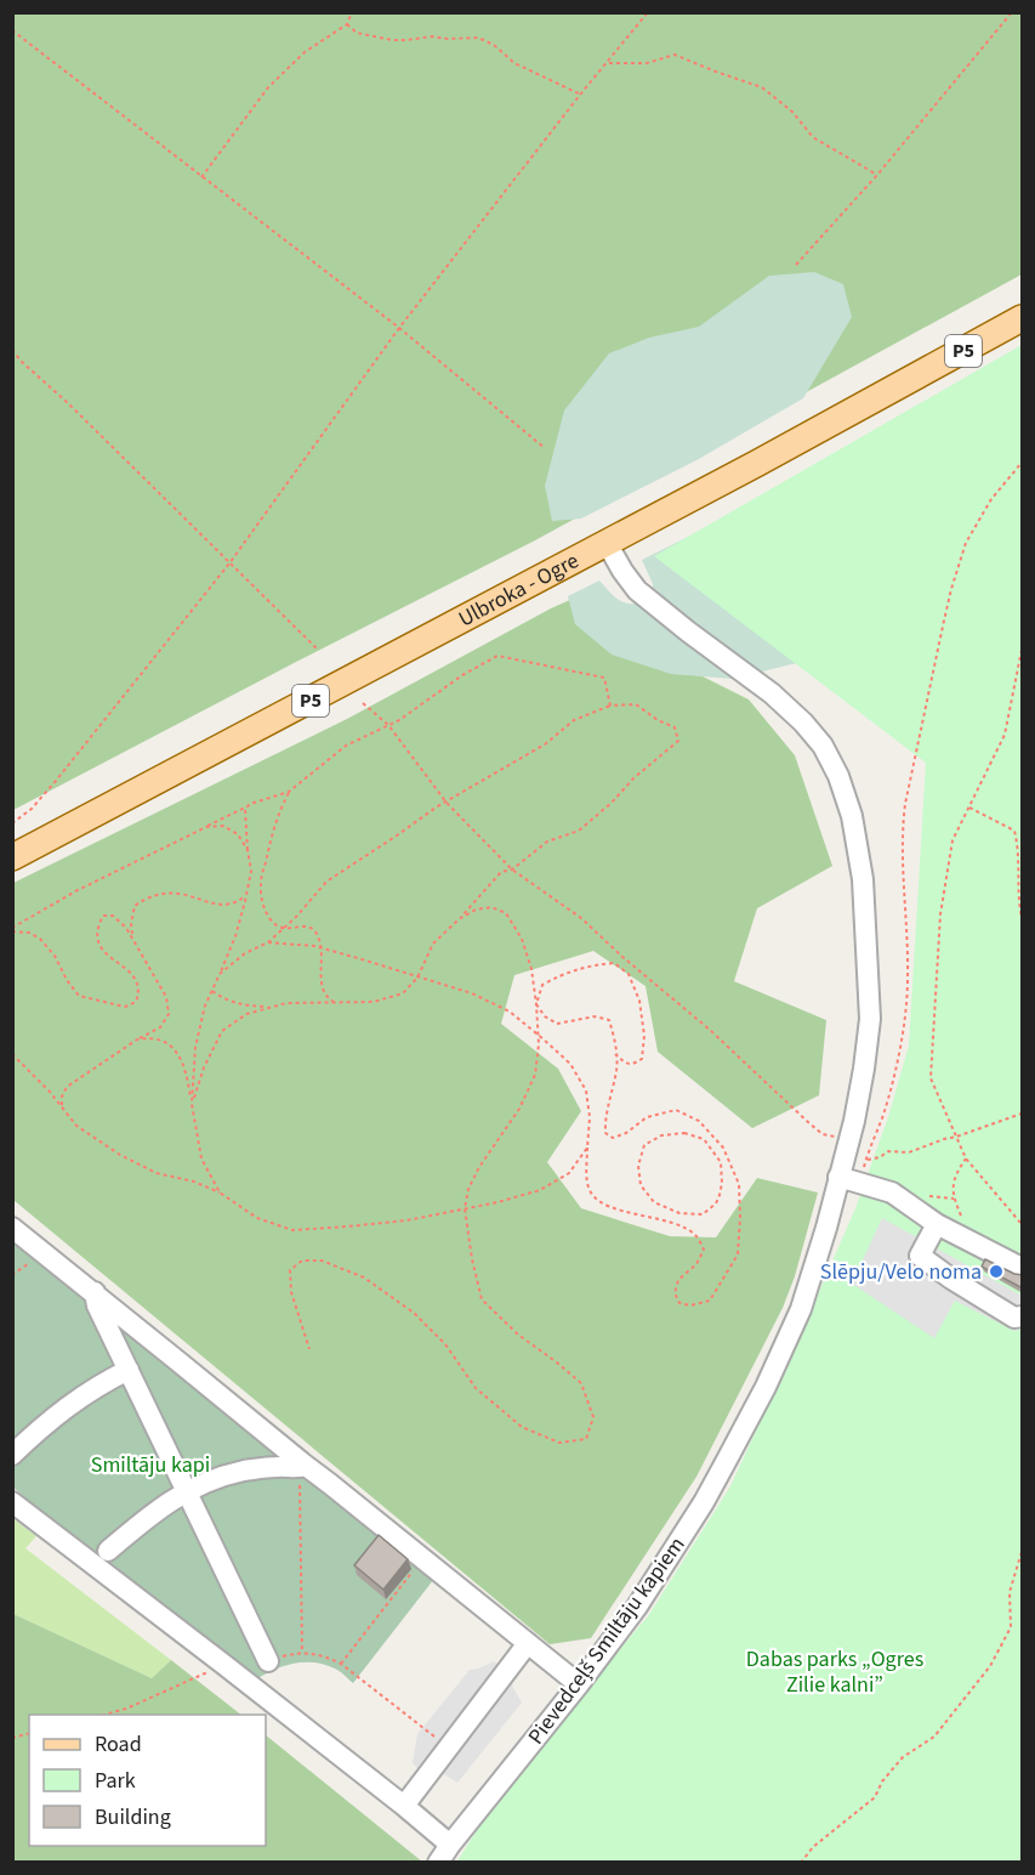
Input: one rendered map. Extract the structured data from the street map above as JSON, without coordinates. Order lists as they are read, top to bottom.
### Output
{
  "streets": {
    "main road": ["P5", "Ulbroka - Ogre"],
    "street": ["Pievedceļš Smiltāju kapiem"]
  },
  "crossings": [
    ["Ulbroka - Ogre", "Pievedceļš Smiltāju kapiem"]
  ],
  "parks": ["Smiltāju kapi", "Dabas parks „Ogres Zilie kalni”"],
  "places": ["Slēpju/Velo noma"],
  "legend": ["Road", "Park", "Building"]
}
